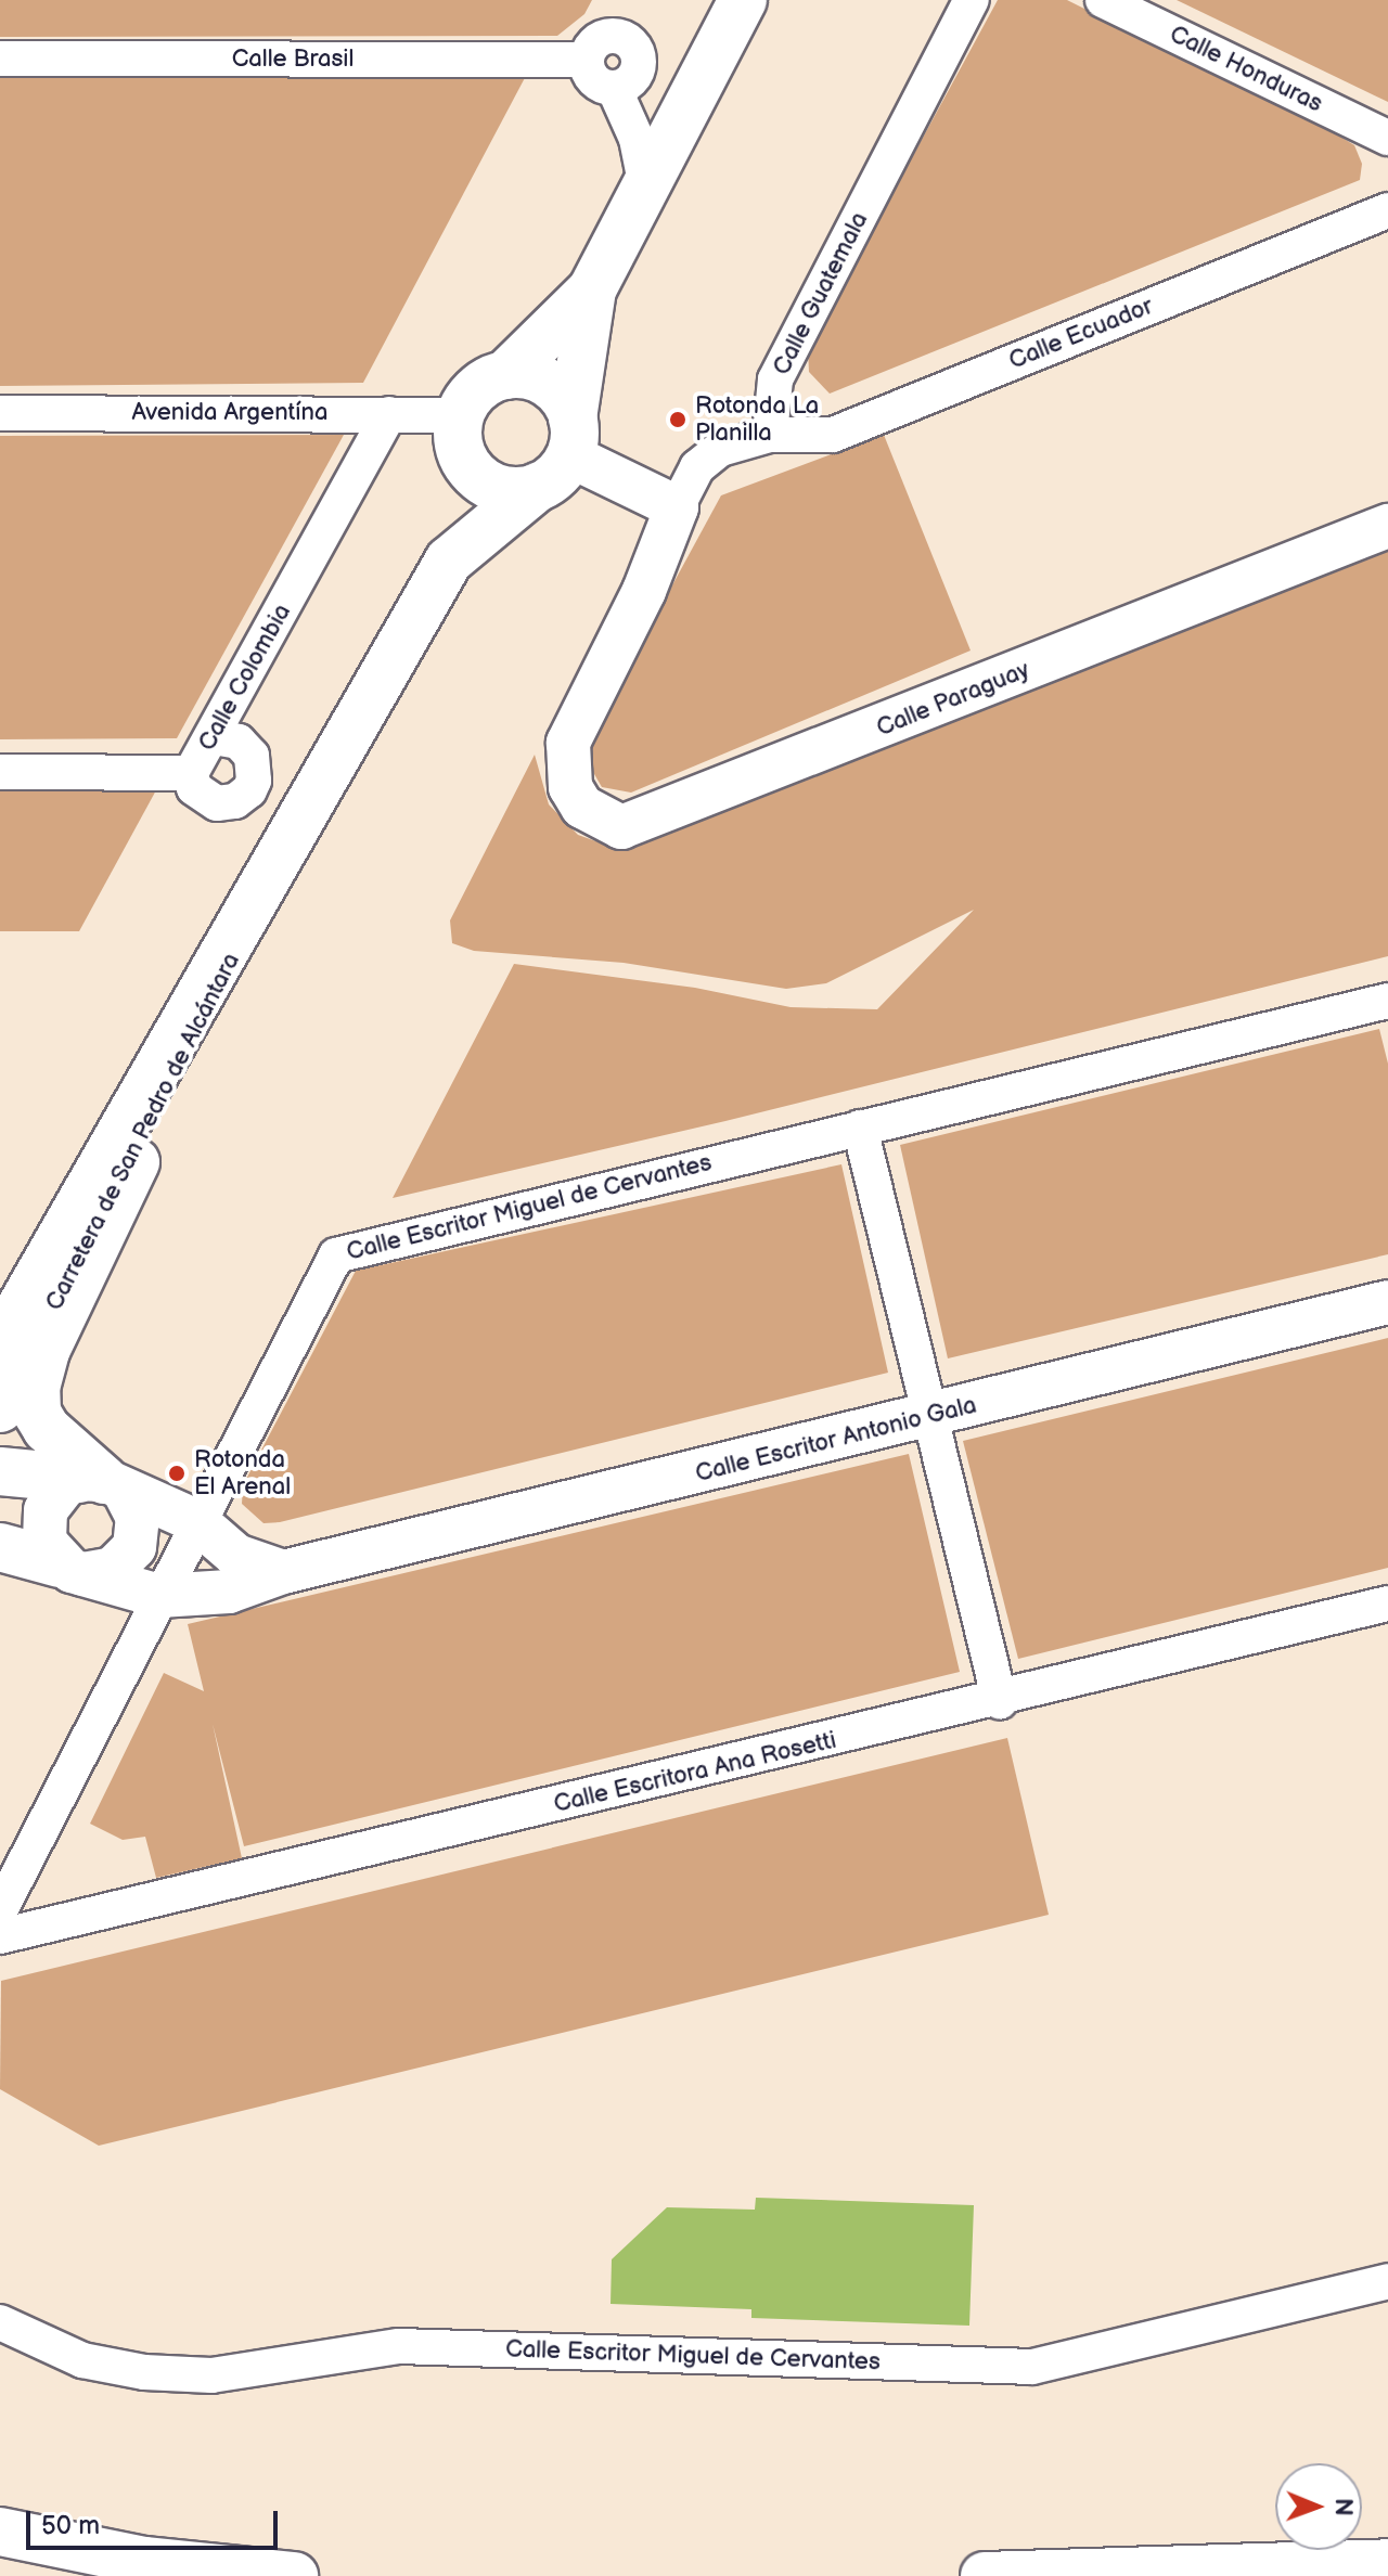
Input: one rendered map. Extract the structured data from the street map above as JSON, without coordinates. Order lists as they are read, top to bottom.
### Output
{
  "streets": {
    "main road": ["Carretera de San Pedro de Alcántara"],
    "street": [
      "Calle Brasil",
      "Calle Honduras",
      "Calle Guatemala",
      "Calle Ecuador",
      "Avenida Argentína",
      "Calle Colombia",
      "Calle Paraguay",
      "Calle Escritor Miguel de Cervantes",
      "Calle Escritor Antonio Gala",
      "Calle Escritora Ana Rosetti"
    ]
  },
  "crossings": [
    ["Calle Guatemala", "Calle Ecuador"],
    ["Avenida Argentína", "Calle Colombia"],
    ["Avenida Argentína", "Carretera de San Pedro de Alcántara"],
    ["Calle Escritor Miguel de Cervantes", "Calle Escritor Antonio Gala"]
  ],
  "places": ["Rotonda La Planilla", "Rotonda El Arenal"],
  "scale_bar": "50 m",
  "north": "right"
}
